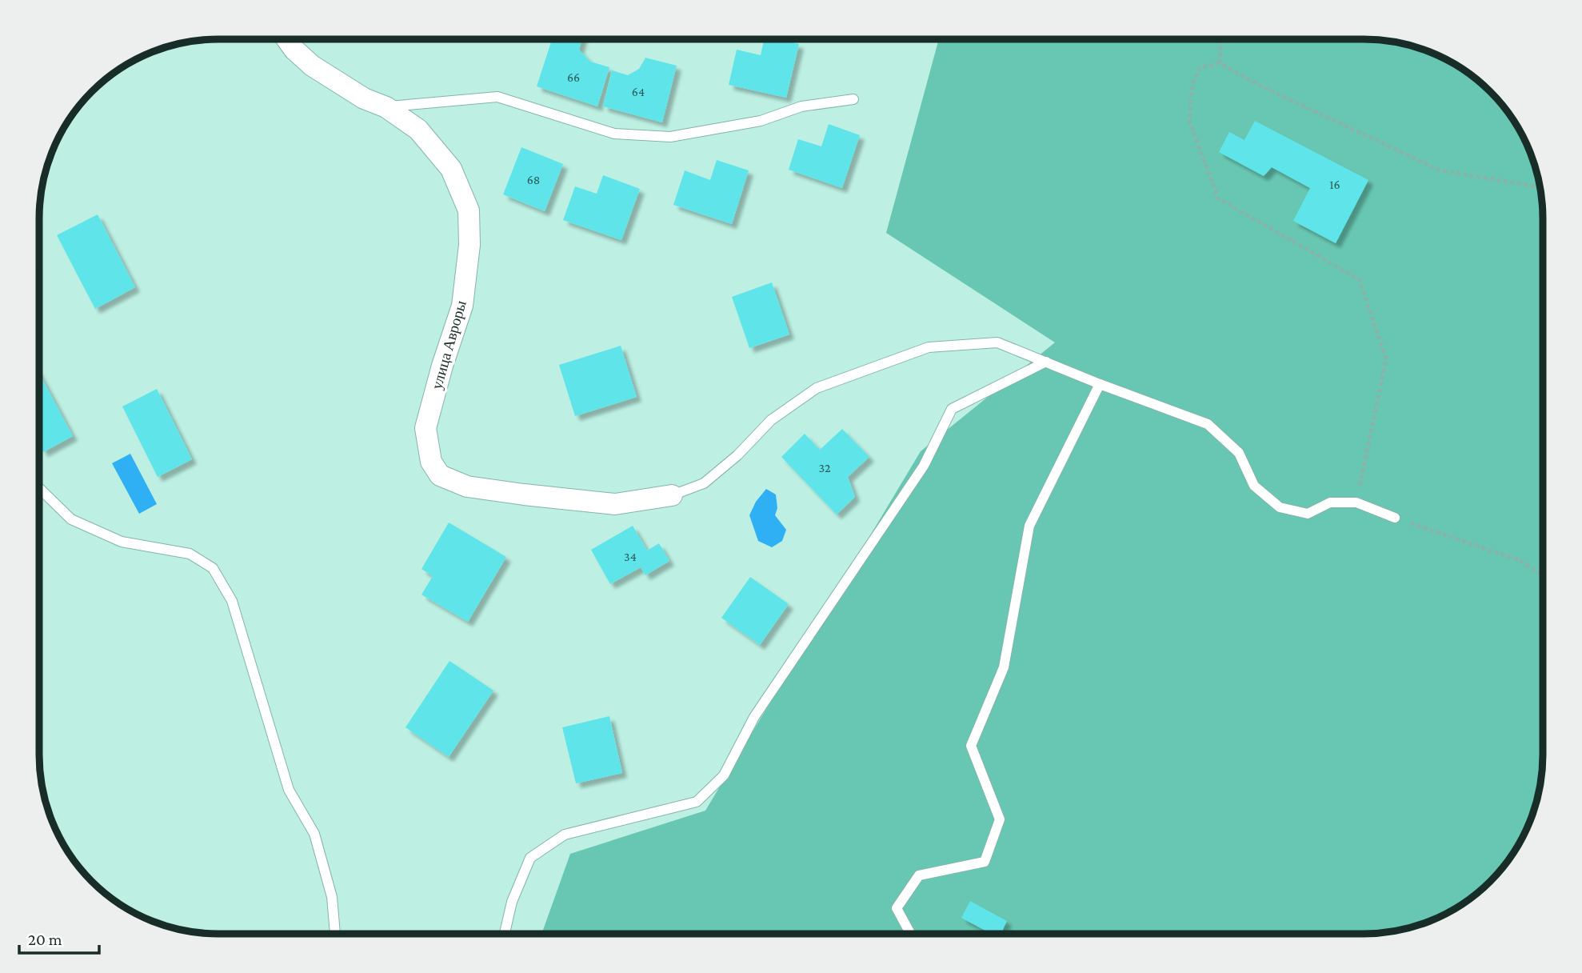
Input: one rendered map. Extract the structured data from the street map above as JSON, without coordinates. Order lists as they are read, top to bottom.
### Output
{
  "streets": {
    "street": ["улица Авроры"]
  },
  "house_numbers": [
    "66",
    "64",
    "68",
    "16",
    "32",
    "34"
  ],
  "scale_bar": "20 m"
}
